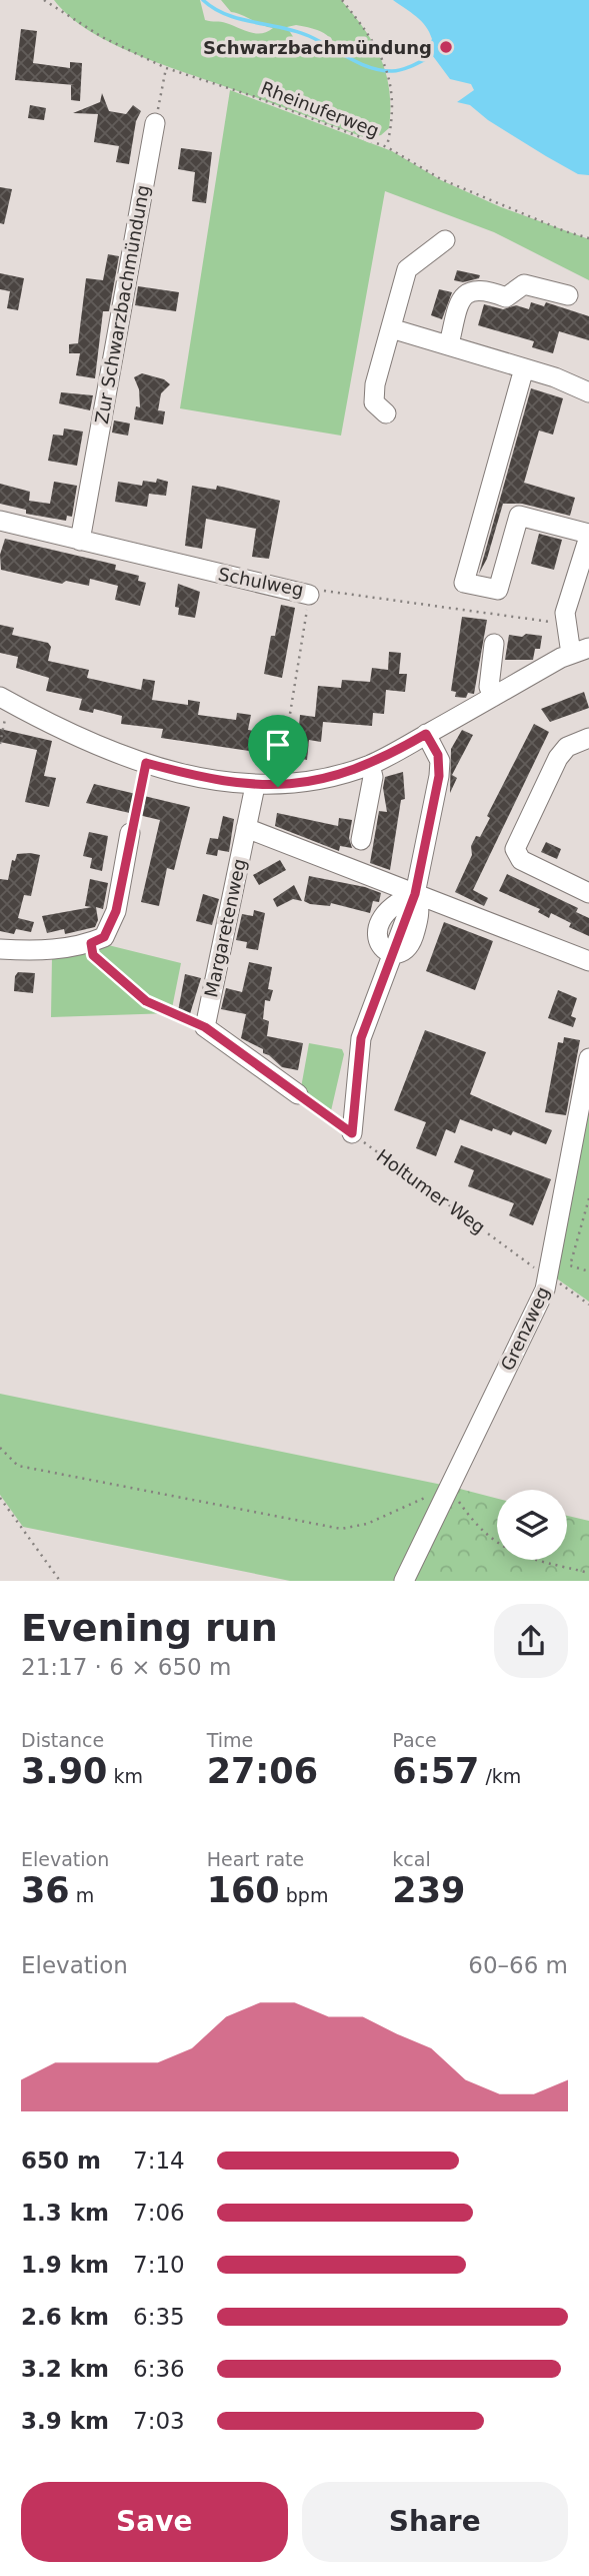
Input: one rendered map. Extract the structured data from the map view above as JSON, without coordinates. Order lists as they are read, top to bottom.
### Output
{
  "streets": {
    "street": [
      "Zur Schwarzbachmündung",
      "Schulweg",
      "Margaretenweg",
      "Grenzweg"
    ],
    "path": ["Rheinuferweg", "Holtumer Weg"]
  },
  "crossings": [
    ["Zur Schwarzbachmündung", "Schulweg"],
    ["Holtumer Weg", "Grenzweg"]
  ],
  "places": ["Schwarzbachmündung"],
  "page": {
    "heading": ["Evening run", "21:17 · 6 × 650 m"],
    "stats": [
      ["Distance", "3.90 km"],
      ["Time", "27:06"],
      ["Pace", "6:57 /km"],
      ["Elevation", "36 m"],
      ["Heart rate", "160 bpm"],
      ["kcal", "239"]
    ],
    "chart": ["Elevation", "60–66 m"],
    "list": [
      {
        "name": "650 m",
        "note": "7:14"
      },
      {
        "name": "1.3 km",
        "note": "7:06"
      },
      {
        "name": "1.9 km",
        "note": "7:10"
      },
      {
        "name": "2.6 km",
        "note": "6:35"
      },
      {
        "name": "3.2 km",
        "note": "6:36"
      },
      {
        "name": "3.9 km",
        "note": "7:03"
      }
    ],
    "buttons": ["Save", "Share"]
  }
}
